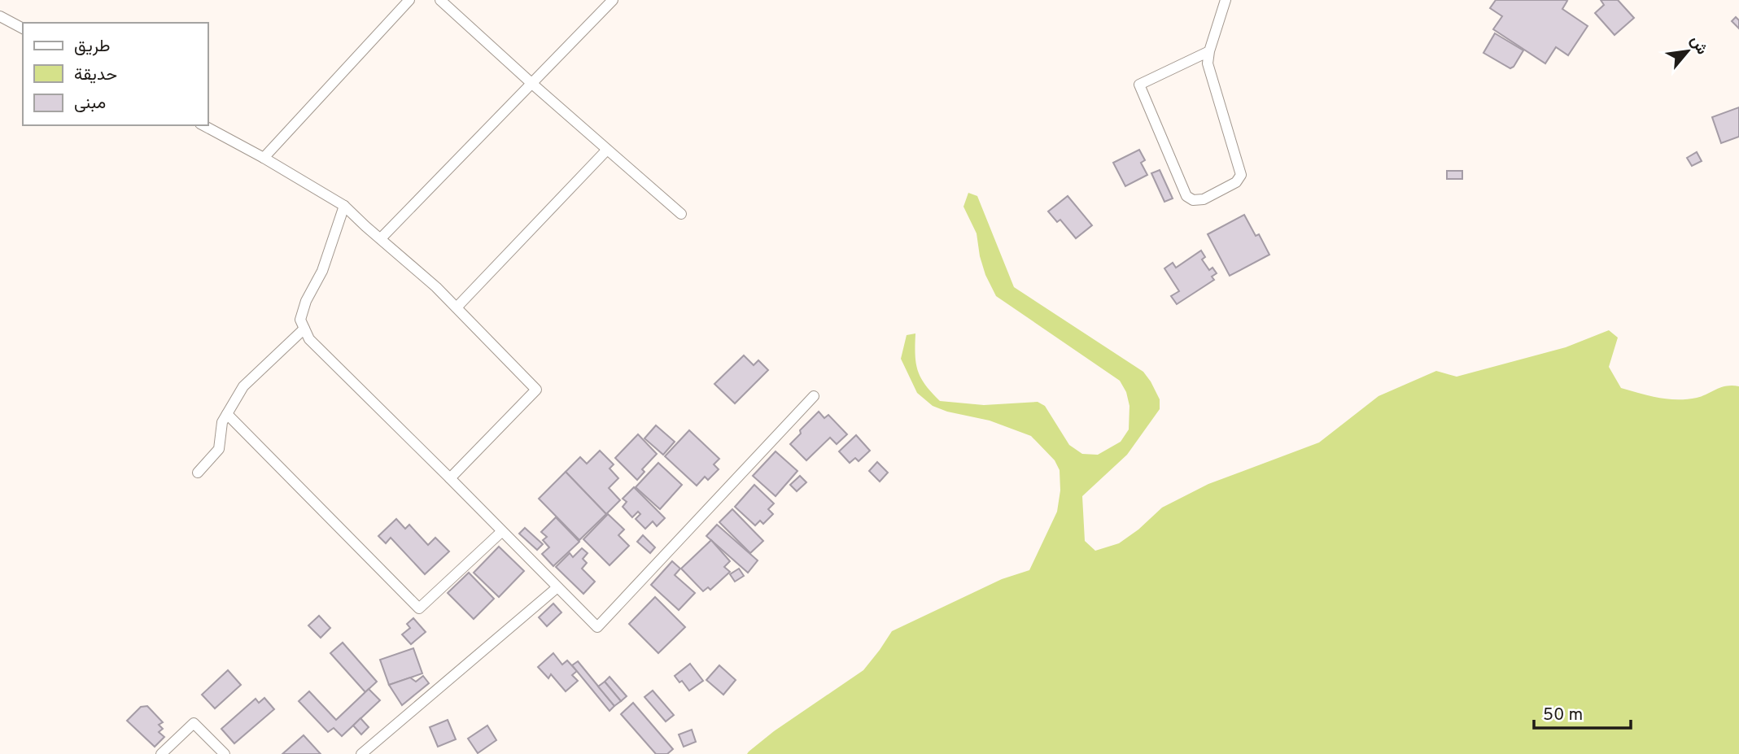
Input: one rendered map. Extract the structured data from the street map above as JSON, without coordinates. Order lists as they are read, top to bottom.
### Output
{
  "legend": ["طريق", "حديقة", "مبنى"],
  "scale_bar": "50 m",
  "north": "top right"
}
